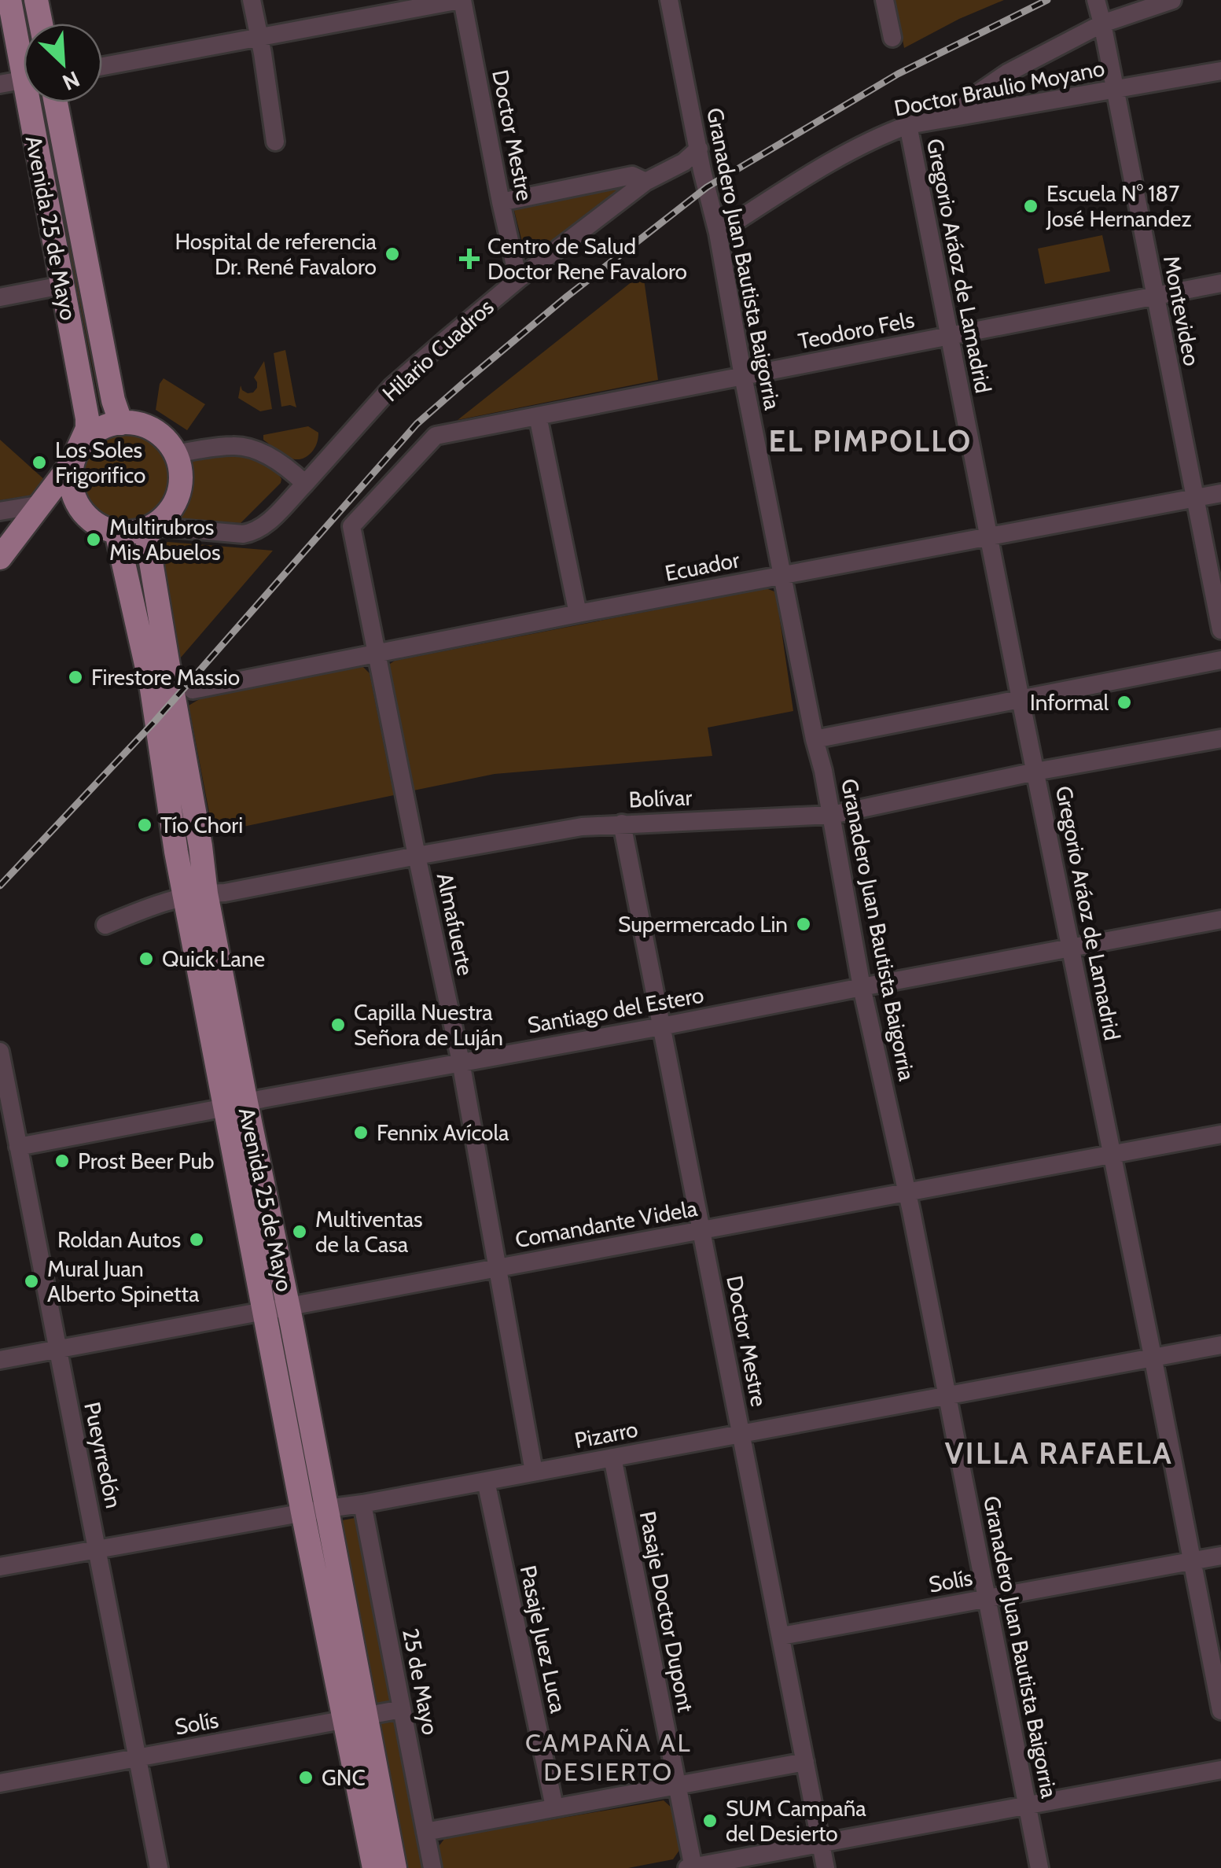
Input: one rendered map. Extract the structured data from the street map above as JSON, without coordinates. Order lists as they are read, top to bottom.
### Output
{
  "streets": {
    "main road": ["Avenida 25 de Mayo"],
    "street": [
      "Doctor Braulio Moyano",
      "Doctor Mestre",
      "Granadero Juan Bautista Baigorria",
      "Gregorio Aráoz de Lamadrid",
      "Montevideo",
      "Teodoro Fels",
      "Hilario Cuadros",
      "Ecuador",
      "Bolívar",
      "Almafuerte",
      "Santiago del Estero",
      "Comandante Videla",
      "Pizarro",
      "Pueyrredón",
      "Solís",
      "Pasaje Doctor Dupont",
      "Pasaje Juez Luca",
      "25 de Mayo"
    ]
  },
  "crossings": [
    ["Doctor Braulio Moyano", "Granadero Juan Bautista Baigorria"],
    ["Doctor Braulio Moyano", "Gregorio Aráoz de Lamadrid"],
    ["Doctor Braulio Moyano", "Montevideo"],
    ["Doctor Mestre", "Hilario Cuadros"],
    ["Doctor Mestre", "Bolívar"],
    ["Doctor Mestre", "Santiago del Estero"],
    ["Doctor Mestre", "Comandante Videla"],
    ["Doctor Mestre", "Pizarro"],
    ["Doctor Mestre", "Solís"],
    ["Avenida 25 de Mayo", "Hilario Cuadros"],
    ["Avenida 25 de Mayo", "Bolívar"],
    ["Avenida 25 de Mayo", "Santiago del Estero"],
    ["Avenida 25 de Mayo", "Comandante Videla"],
    ["Avenida 25 de Mayo", "Pizarro"],
    ["Avenida 25 de Mayo", "Solís"],
    ["Granadero Juan Bautista Baigorria", "Teodoro Fels"],
    ["Granadero Juan Bautista Baigorria", "Hilario Cuadros"],
    ["Granadero Juan Bautista Baigorria", "Ecuador"],
    ["Granadero Juan Bautista Baigorria", "Bolívar"],
    ["Granadero Juan Bautista Baigorria", "Santiago del Estero"],
    ["Granadero Juan Bautista Baigorria", "Comandante Videla"],
    ["Granadero Juan Bautista Baigorria", "Pizarro"],
    ["Granadero Juan Bautista Baigorria", "Solís"],
    ["Gregorio Aráoz de Lamadrid", "Teodoro Fels"],
    ["Gregorio Aráoz de Lamadrid", "Ecuador"],
    ["Gregorio Aráoz de Lamadrid", "Bolívar"],
    ["Gregorio Aráoz de Lamadrid", "Santiago del Estero"],
    ["Gregorio Aráoz de Lamadrid", "Comandante Videla"],
    ["Gregorio Aráoz de Lamadrid", "Pizarro"],
    ["Gregorio Aráoz de Lamadrid", "Solís"],
    ["Montevideo", "Teodoro Fels"],
    ["Montevideo", "Ecuador"],
    ["Teodoro Fels", "Almafuerte"],
    ["Ecuador", "Almafuerte"],
    ["Bolívar", "Almafuerte"],
    ["Almafuerte", "Santiago del Estero"],
    ["Almafuerte", "Comandante Videla"],
    ["Almafuerte", "Pizarro"],
    ["Santiago del Estero", "Pueyrredón"],
    ["Comandante Videla", "Pueyrredón"],
    ["Pizarro", "Pueyrredón"],
    ["Pizarro", "Pasaje Doctor Dupont"],
    ["Pizarro", "Pasaje Juez Luca"],
    ["Pizarro", "25 de Mayo"],
    ["Pueyrredón", "Solís"],
    ["Solís", "25 de Mayo"]
  ],
  "districts": ["EL PIMPOLLO", "VILLA RAFAELA", "CAMPAÑA AL DESIERTO"],
  "places": {
    "other": [
      "Escuela N° 187 José Hernandez",
      "Hospital de referencia Dr. René Favaloro",
      "Los Soles Frigorifico",
      "Multirubros Mis Abuelos",
      "Firestore Massio",
      "Informal",
      "Tío Chori",
      "Supermercado Lin",
      "Quick Lane",
      "Capilla Nuestra Señora de Luján",
      "Fennix Avícola",
      "Prost Beer Pub",
      "Multiventas de la Casa",
      "Roldan Autos",
      "Mural Juan Alberto Spinetta",
      "GNC",
      "SUM Campaña del Desierto"
    ],
    "health": ["Centro de Salud Doctor Rene Favaloro"]
  },
  "north": "bottom right"
}
